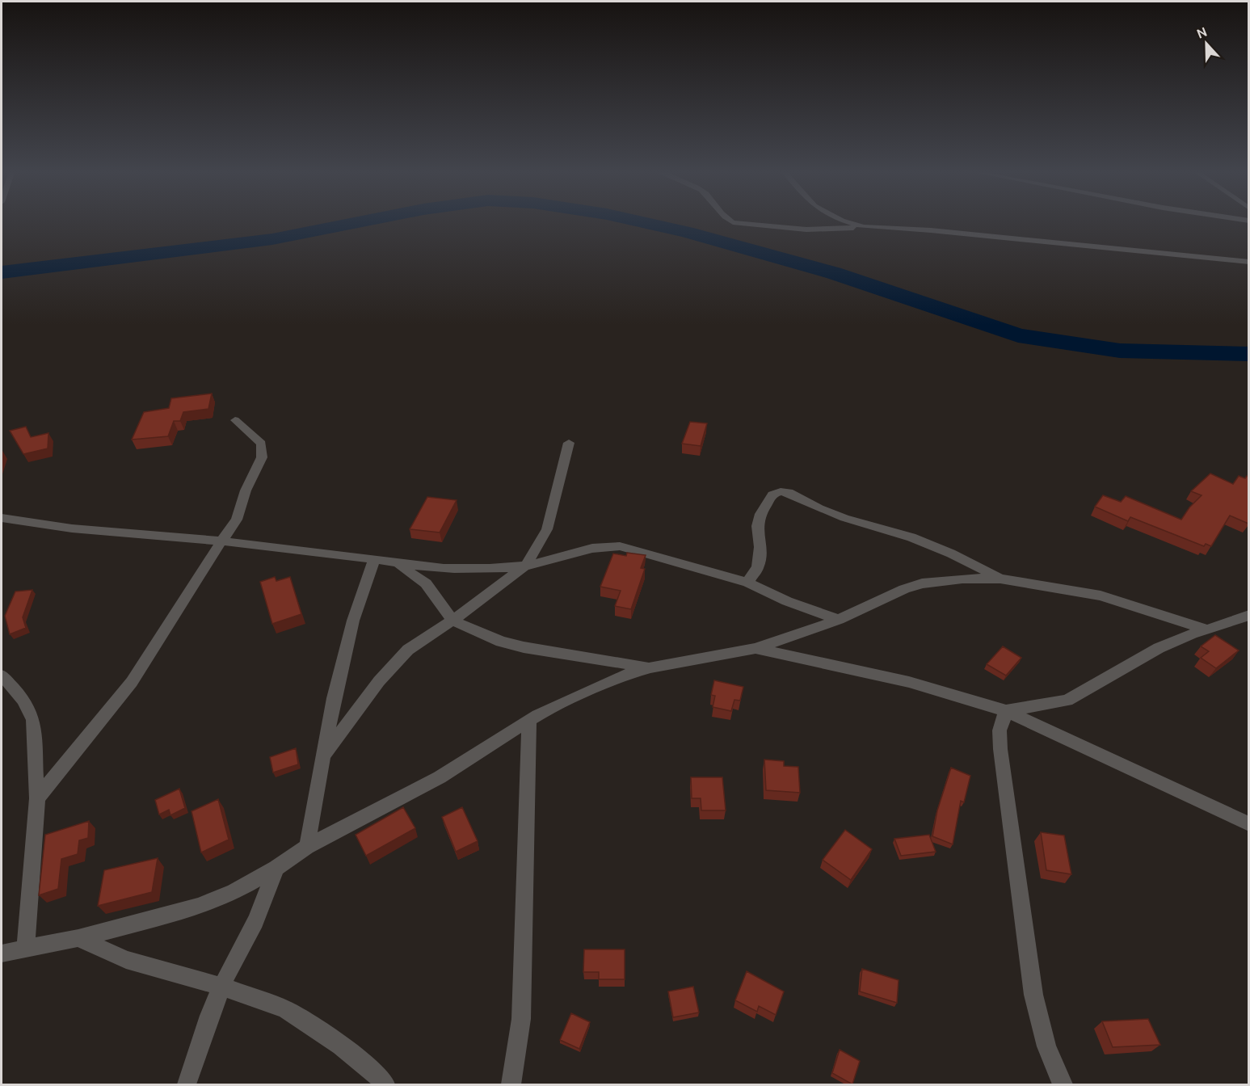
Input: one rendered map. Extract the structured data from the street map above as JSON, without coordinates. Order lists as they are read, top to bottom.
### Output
{
  "north": "top"
}
